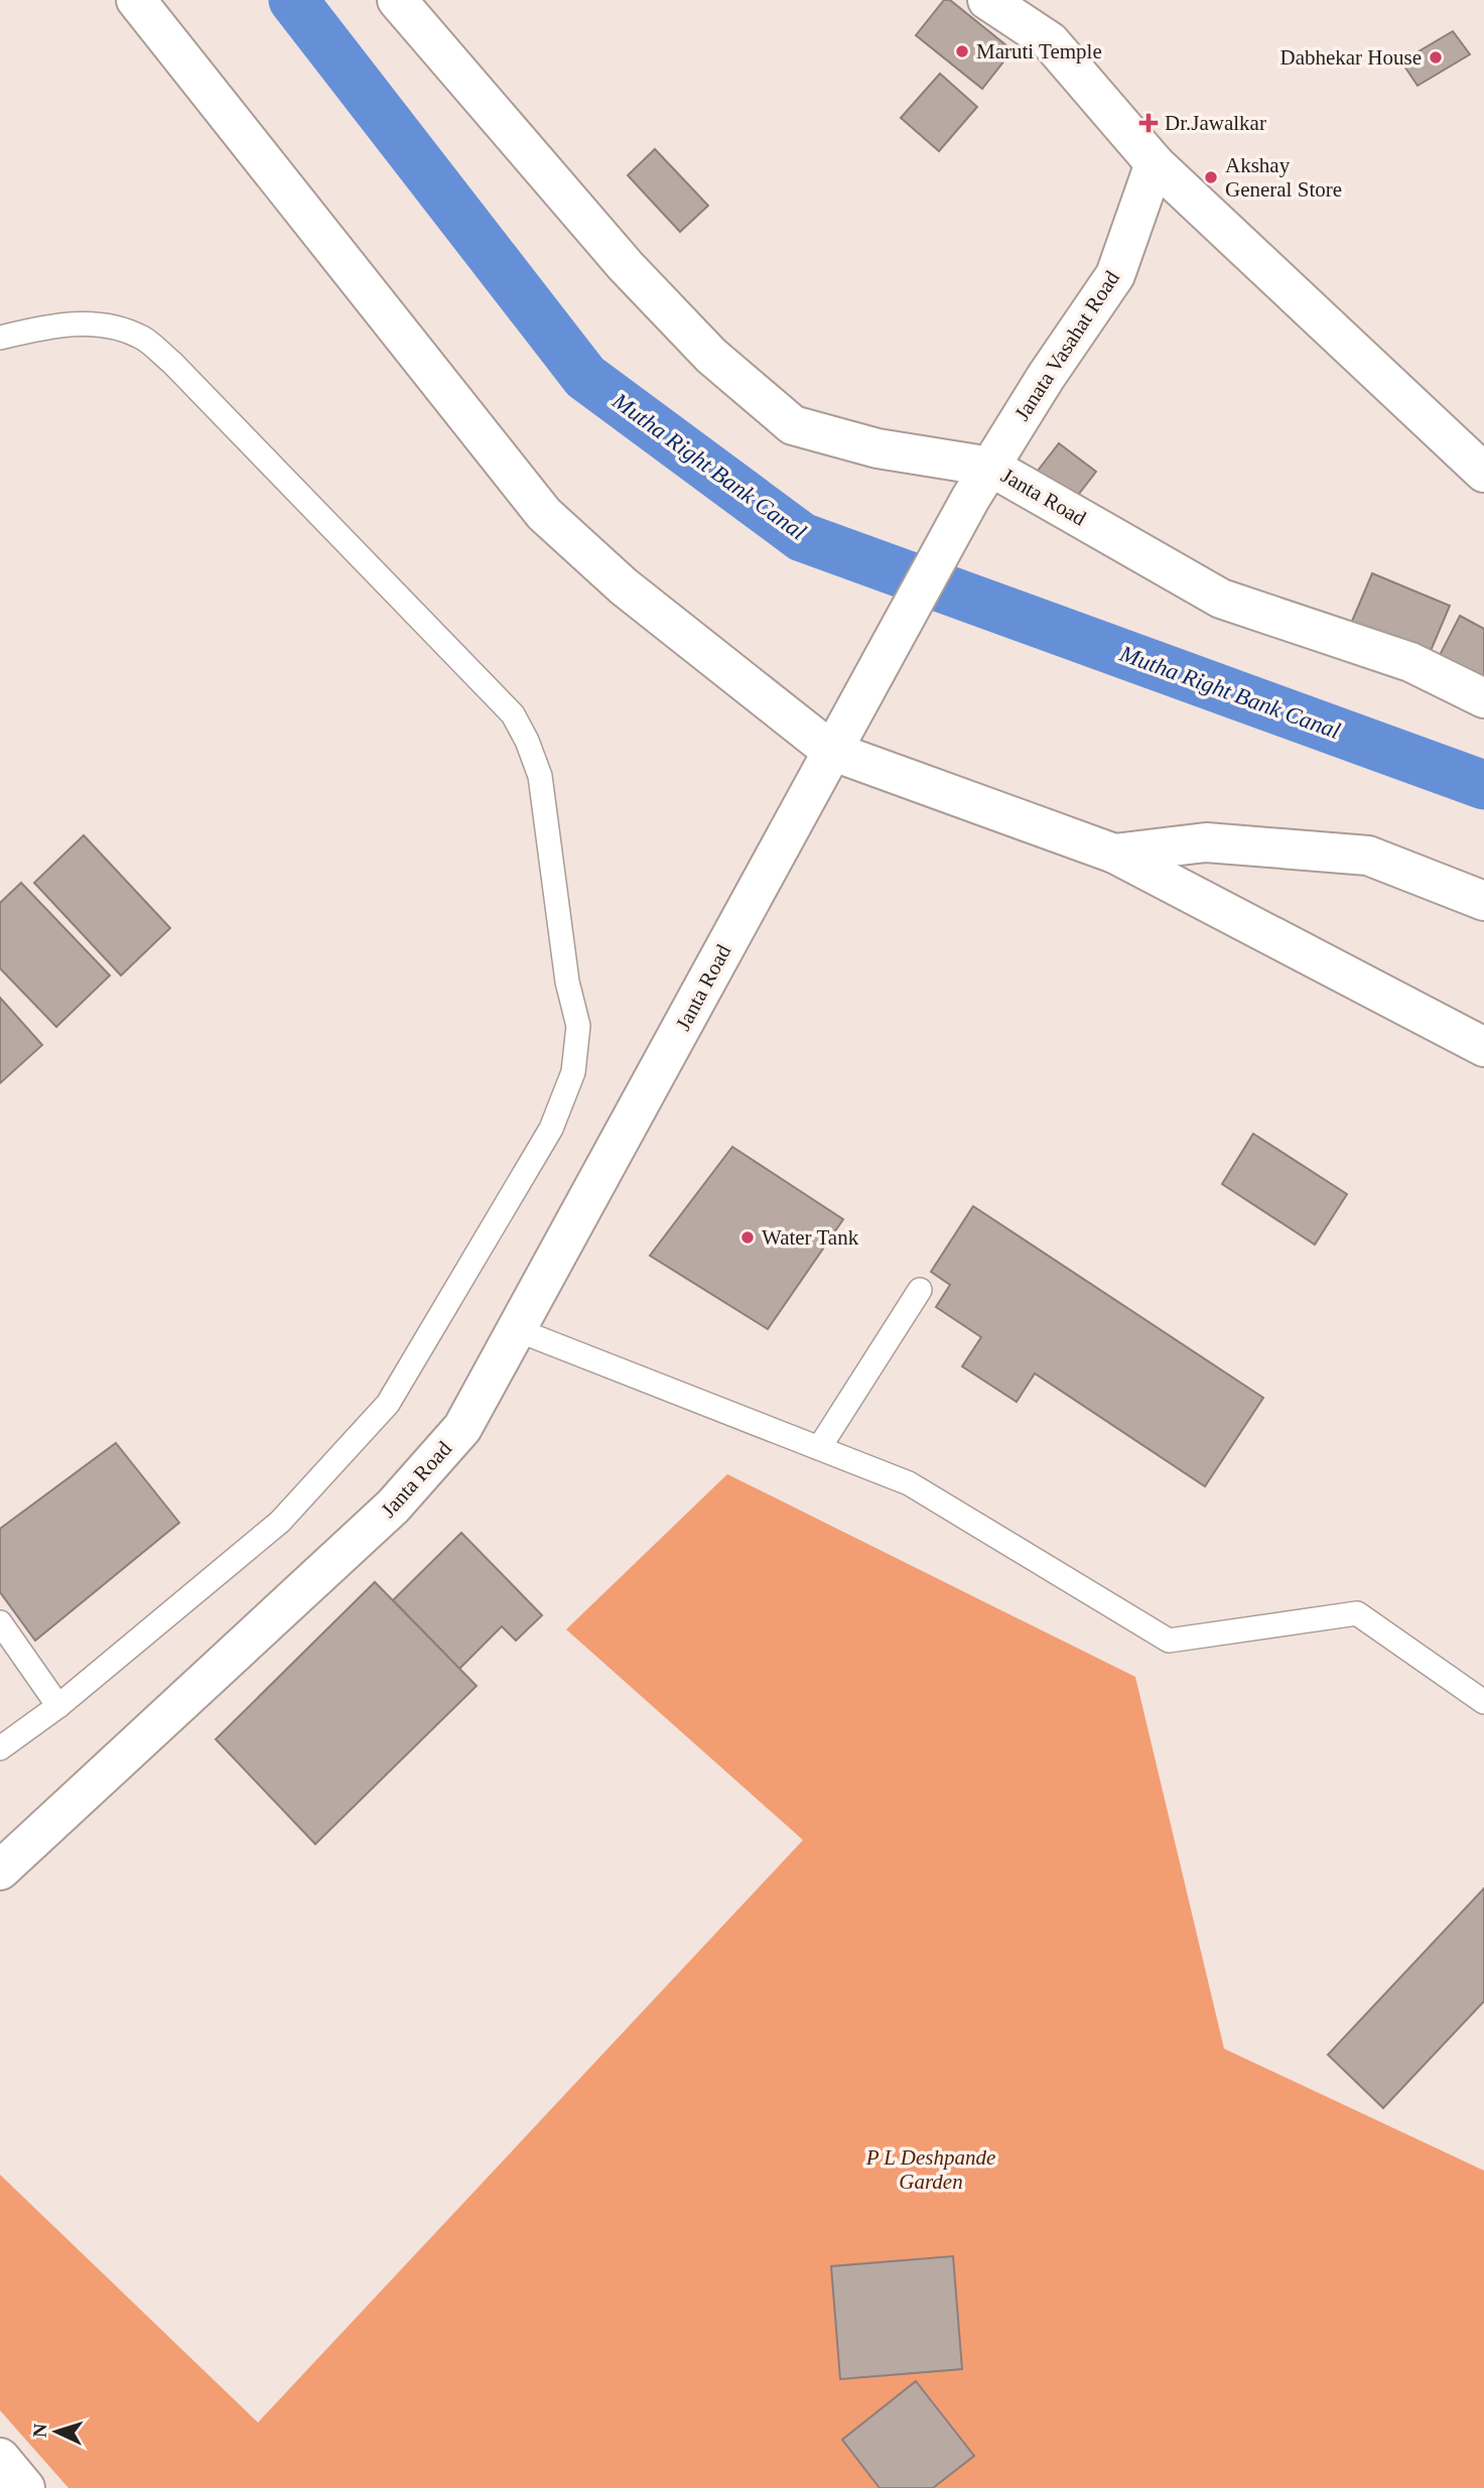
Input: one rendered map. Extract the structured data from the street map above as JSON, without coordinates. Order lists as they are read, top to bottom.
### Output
{
  "streets": {
    "street": ["Janata Vasahat Road", "Janta Road"]
  },
  "crossings": [
    ["Janata Vasahat Road", "Janta Road"]
  ],
  "water": ["Mutha Right Bank Canal"],
  "parks": ["P L Deshpande Garden"],
  "places": {
    "other": [
      "Maruti Temple",
      "Dabhekar House",
      "Akshay General Store",
      "Water Tank"
    ],
    "health": ["Dr.Jawalkar"]
  },
  "north": "left"
}
